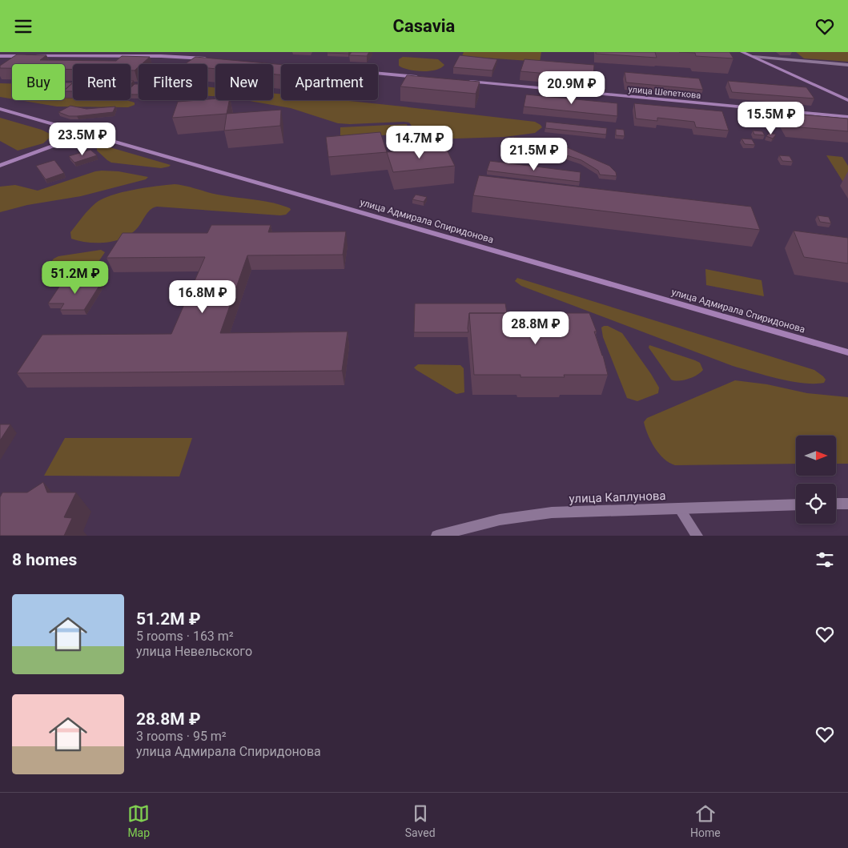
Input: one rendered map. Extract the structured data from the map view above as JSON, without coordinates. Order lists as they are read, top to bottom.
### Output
{
  "streets": {
    "main road": ["улица Шепеткова", "улица Адмирала Спиридонова"],
    "street": ["улица Каплунова"]
  },
  "north": "right",
  "page": {
    "header": "Casavia",
    "chip": [
      "Buy",
      "Rent",
      "Filters",
      "New",
      "Apartment"
    ],
    "price": [
      "20.9M ₽",
      "15.5M ₽",
      "23.5M ₽",
      "14.7M ₽",
      "21.5M ₽",
      "51.2M ₽",
      "16.8M ₽",
      "28.8M ₽"
    ],
    "heading": "8 homes",
    "list": [
      {
        "name": "51.2M ₽",
        "note": "5 rooms · 163 m² · улица Невельского"
      },
      {
        "name": "28.8M ₽",
        "note": "3 rooms · 95 m² · улица Адмирала Спиридонова"
      }
    ],
    "tabs": ["Map", "Saved", "Home"]
  }
}
